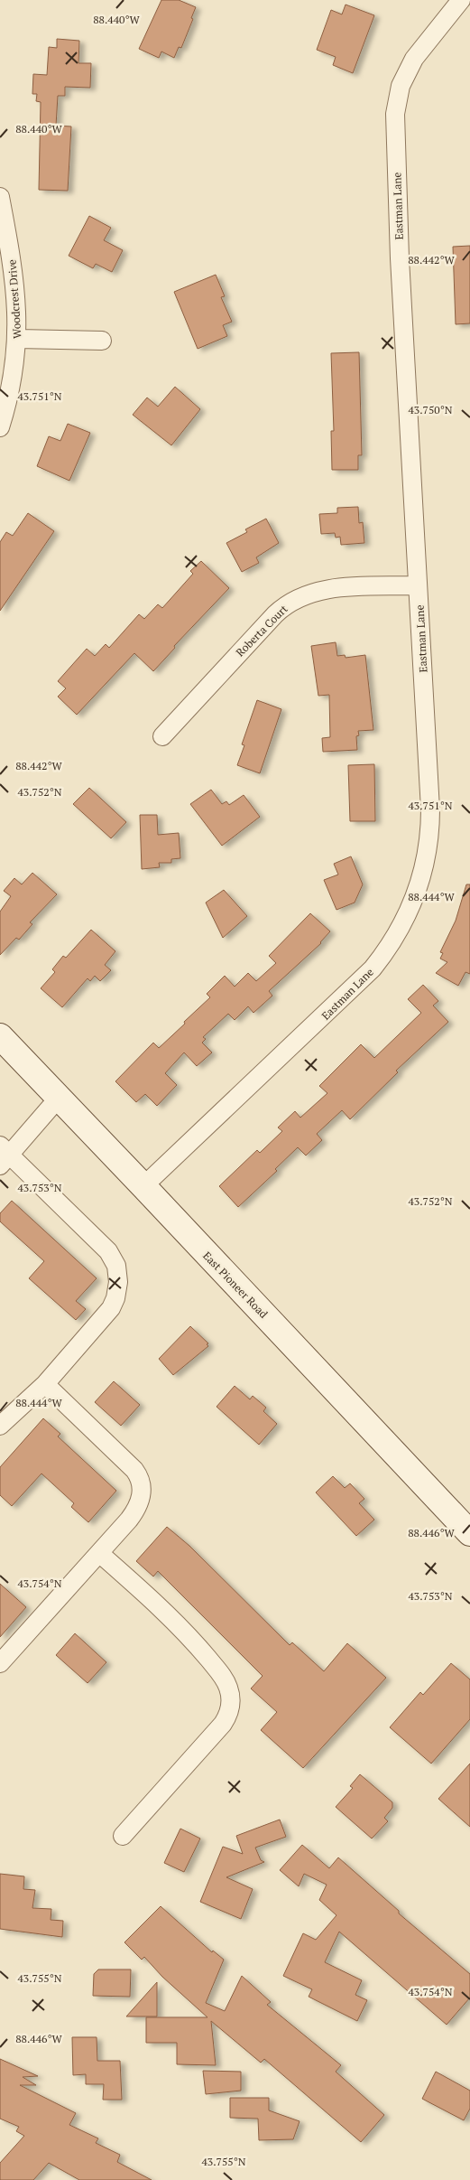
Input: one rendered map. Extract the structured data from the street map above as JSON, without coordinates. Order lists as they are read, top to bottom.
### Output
{
  "streets": {
    "main road": ["East Pioneer Road"],
    "street": ["Eastman Lane", "Woodcrest Drive", "Roberta Court"]
  },
  "crossings": [
    ["Eastman Lane", "Roberta Court"],
    ["Eastman Lane", "East Pioneer Road"]
  ],
  "coordinates": [
    "88.440°W",
    "88.442°W",
    "43.751°N",
    "43.750°N",
    "43.752°N",
    "88.444°W",
    "43.753°N",
    "88.446°W",
    "43.754°N",
    "43.755°N"
  ]
}
